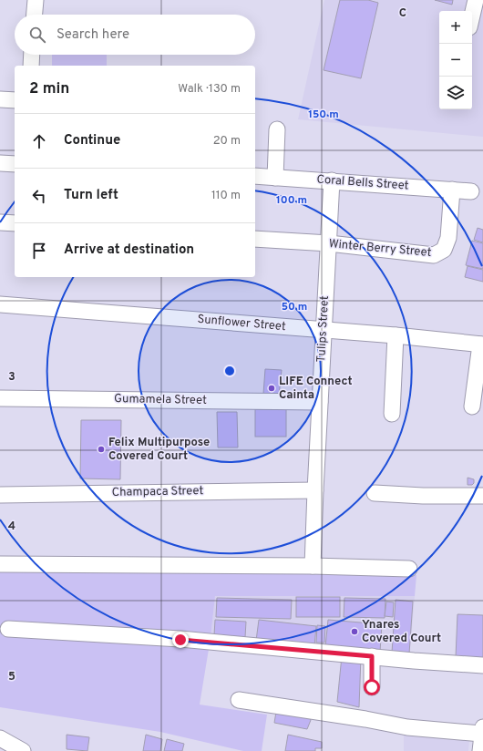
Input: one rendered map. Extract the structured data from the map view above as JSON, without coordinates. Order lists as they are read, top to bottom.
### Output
{
  "streets": {
    "street": [
      "Coral Bells Street",
      "Winter Berry Street",
      "Sunflower Street",
      "Tulips Street",
      "Gumamela Street",
      "Champaca Street"
    ]
  },
  "crossings": [
    ["Coral Bells Street", "Winter Berry Street"],
    ["Coral Bells Street", "Tulips Street"],
    ["Winter Berry Street", "Tulips Street"],
    ["Sunflower Street", "Tulips Street"],
    ["Tulips Street", "Gumamela Street"],
    ["Tulips Street", "Champaca Street"]
  ],
  "places": ["LIFE Connect Cainta", "Felix Multipurpose Covered Court", "Ynares Covered Court"],
  "page": {
    "map_buttons": ["+", "−"],
    "search": "Search here",
    "heading": ["2 min", "Walk · 130 m"],
    "list": [
      ["Continue", "20 m"],
      ["Turn left", "110 m"],
      "Arrive at destination"
    ]
  },
  "grid": {
    "columns": ["C"],
    "rows": ["3", "4", "5"]
  },
  "rings": ["150 m", "100 m", "50 m"]
}
